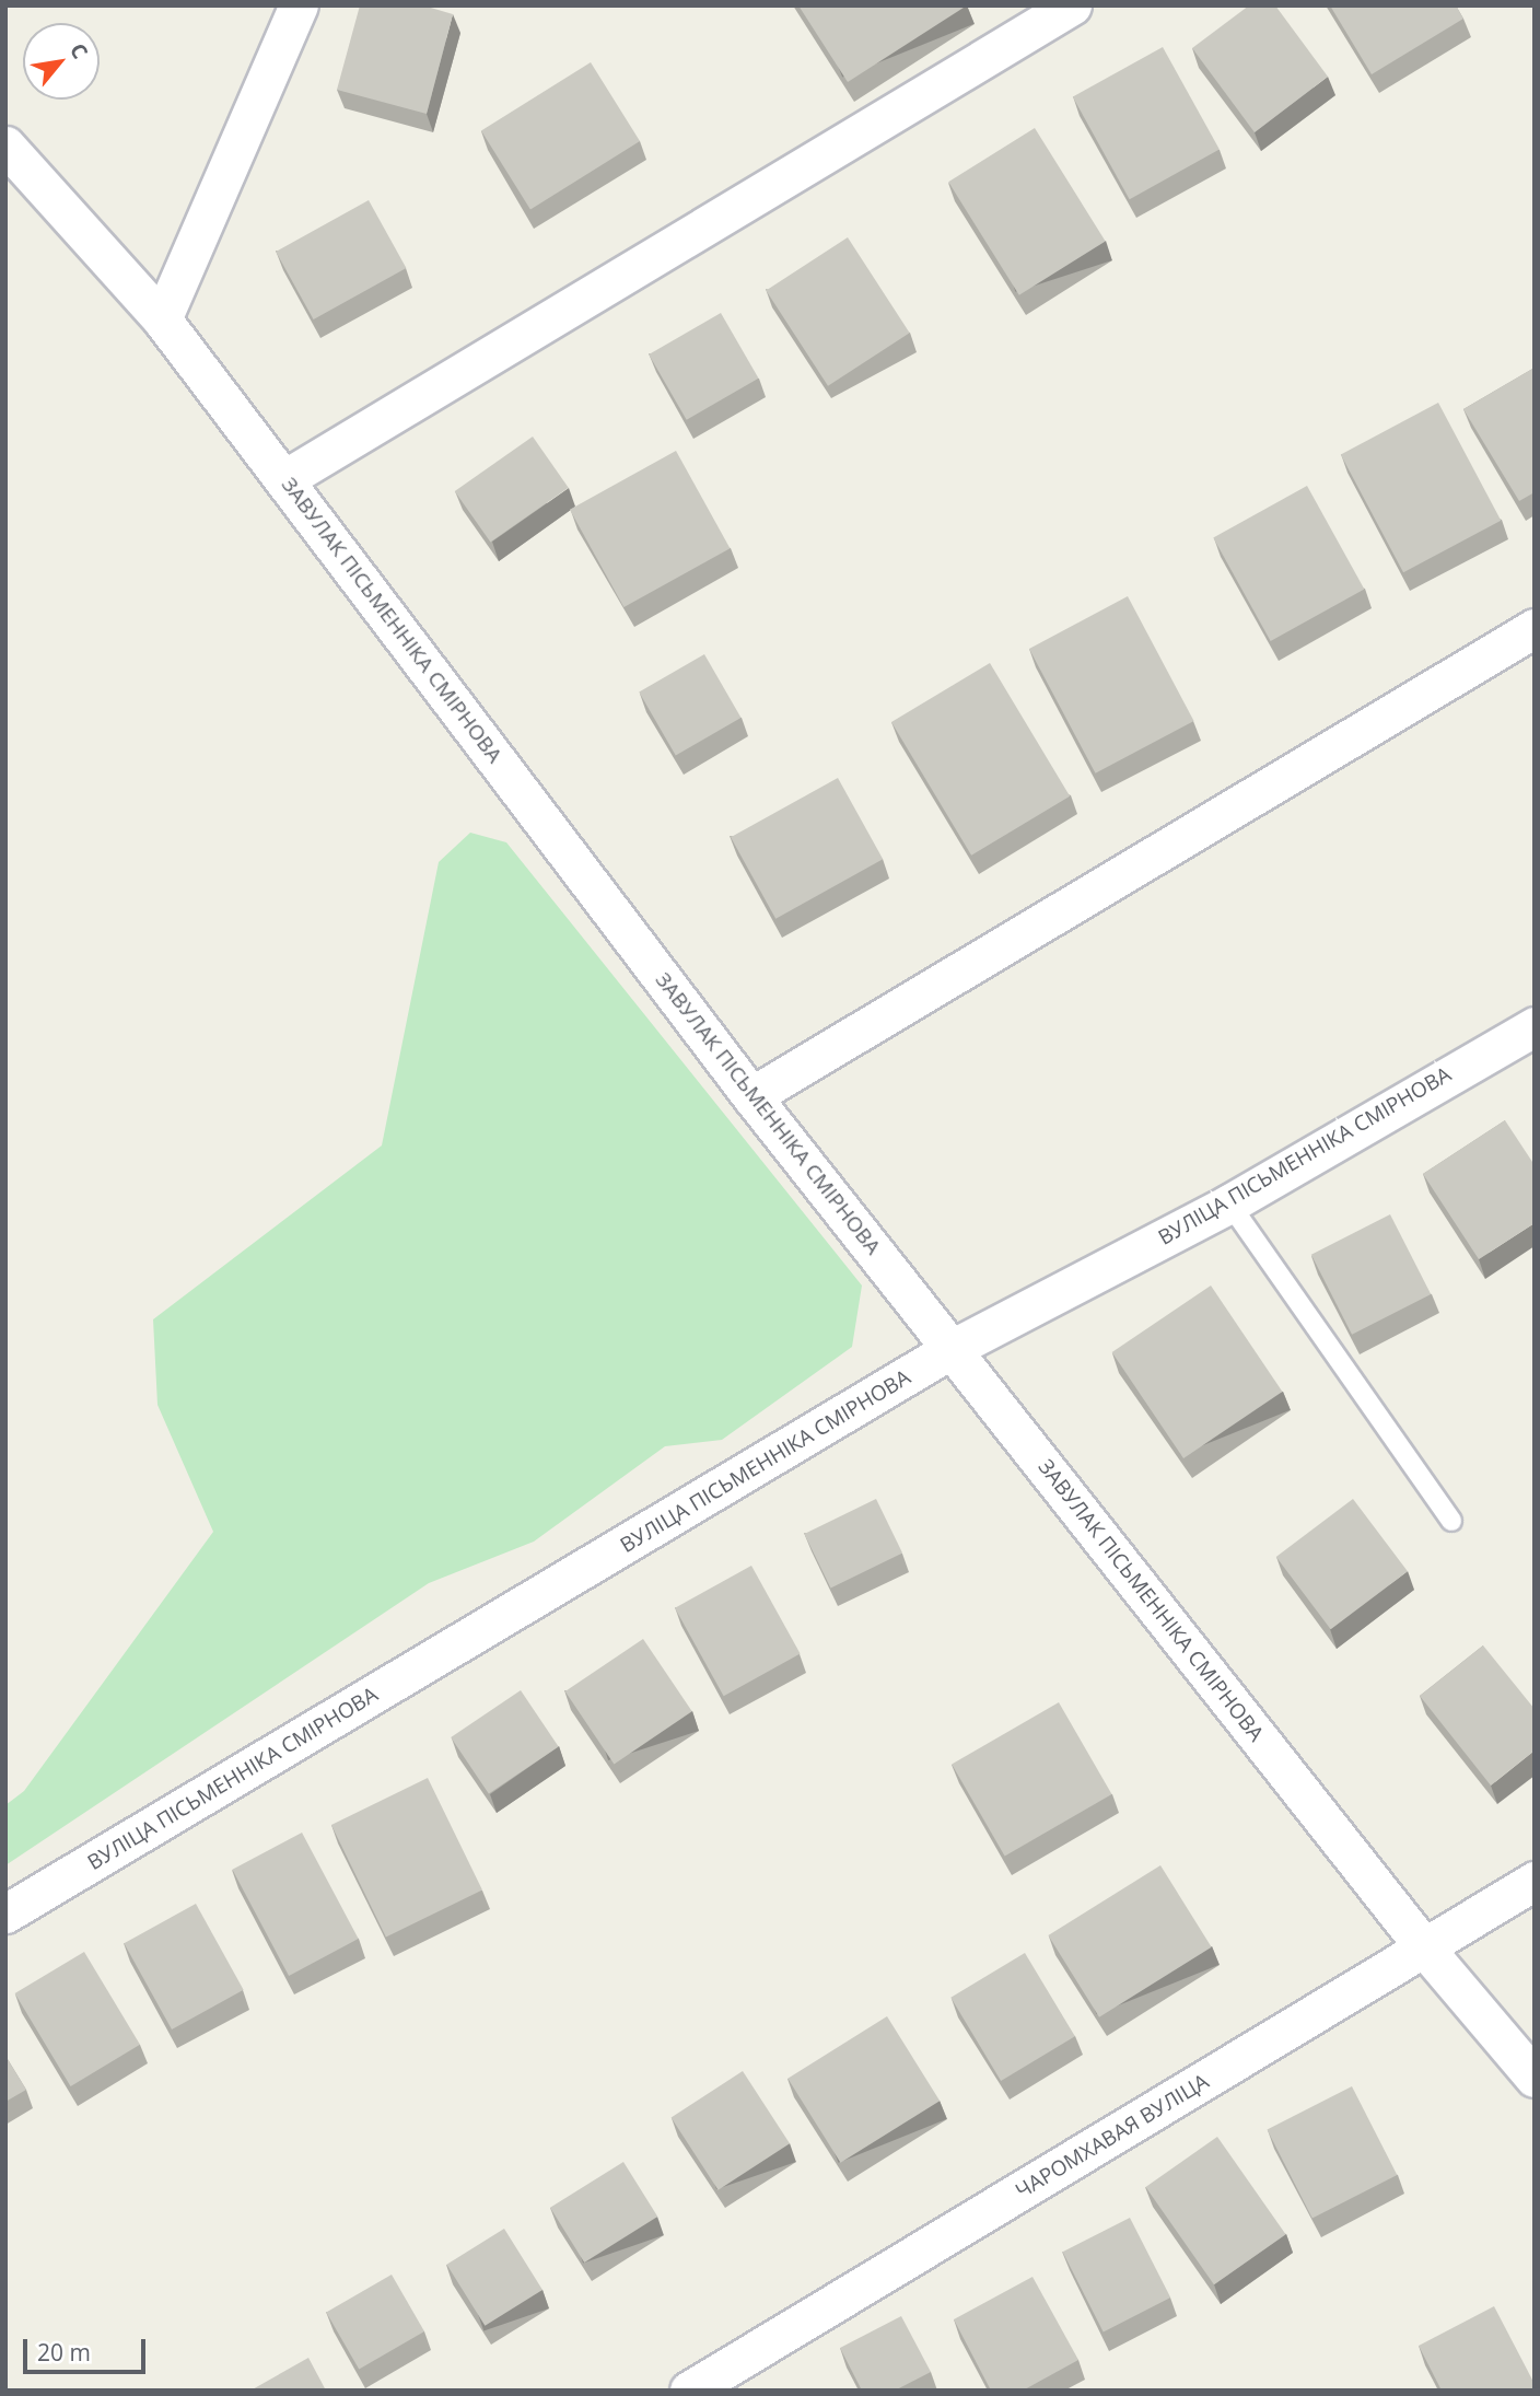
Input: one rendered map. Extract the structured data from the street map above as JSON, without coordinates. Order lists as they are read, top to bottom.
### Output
{
  "streets": {
    "street": ["ЗАВУЛАК ПІСЬМЕННІКА СМІРНОВА", "ВУЛІЦА ПІСЬМЕННІКА СМІРНОВА", "ЧАРОМХАВАЯ ВУЛІЦА"]
  },
  "crossings": [
    ["ЗАВУЛАК ПІСЬМЕННІКА СМІРНОВА", "ВУЛІЦА ПІСЬМЕННІКА СМІРНОВА"],
    ["ЗАВУЛАК ПІСЬМЕННІКА СМІРНОВА", "ЧАРОМХАВАЯ ВУЛІЦА"]
  ],
  "scale_bar": "20 m",
  "north": "top right"
}
